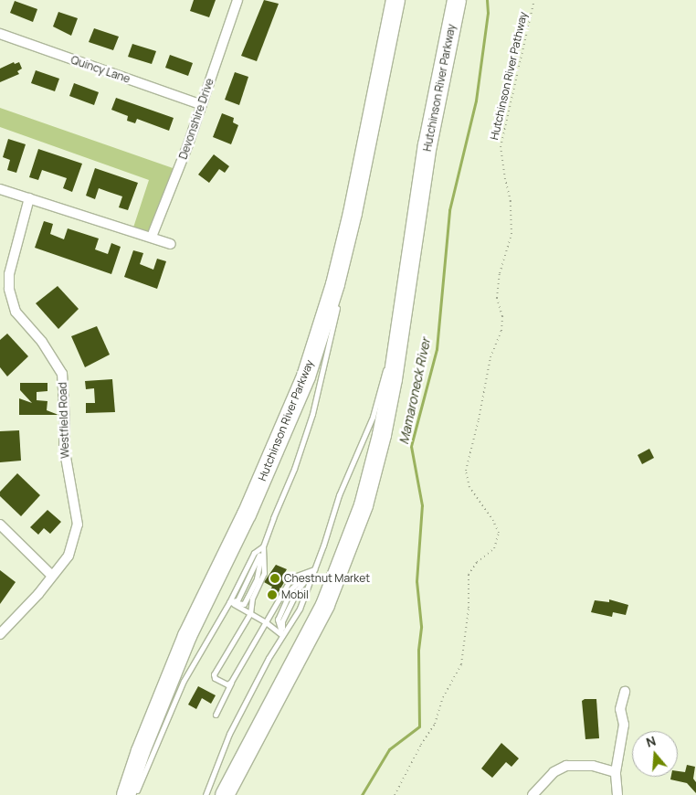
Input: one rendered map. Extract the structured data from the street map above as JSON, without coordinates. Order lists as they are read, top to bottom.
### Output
{
  "streets": {
    "highway": ["Hutchinson River Parkway"],
    "street": ["Quincy Lane", "Devonshire Drive", "Westfield Road"],
    "path": ["Hutchinson River Pathway"]
  },
  "crossings": [
    ["Quincy Lane", "Devonshire Drive"]
  ],
  "water": ["Mamaroneck River"],
  "places": ["Chestnut Market", "Mobil"],
  "north": "top"
}
